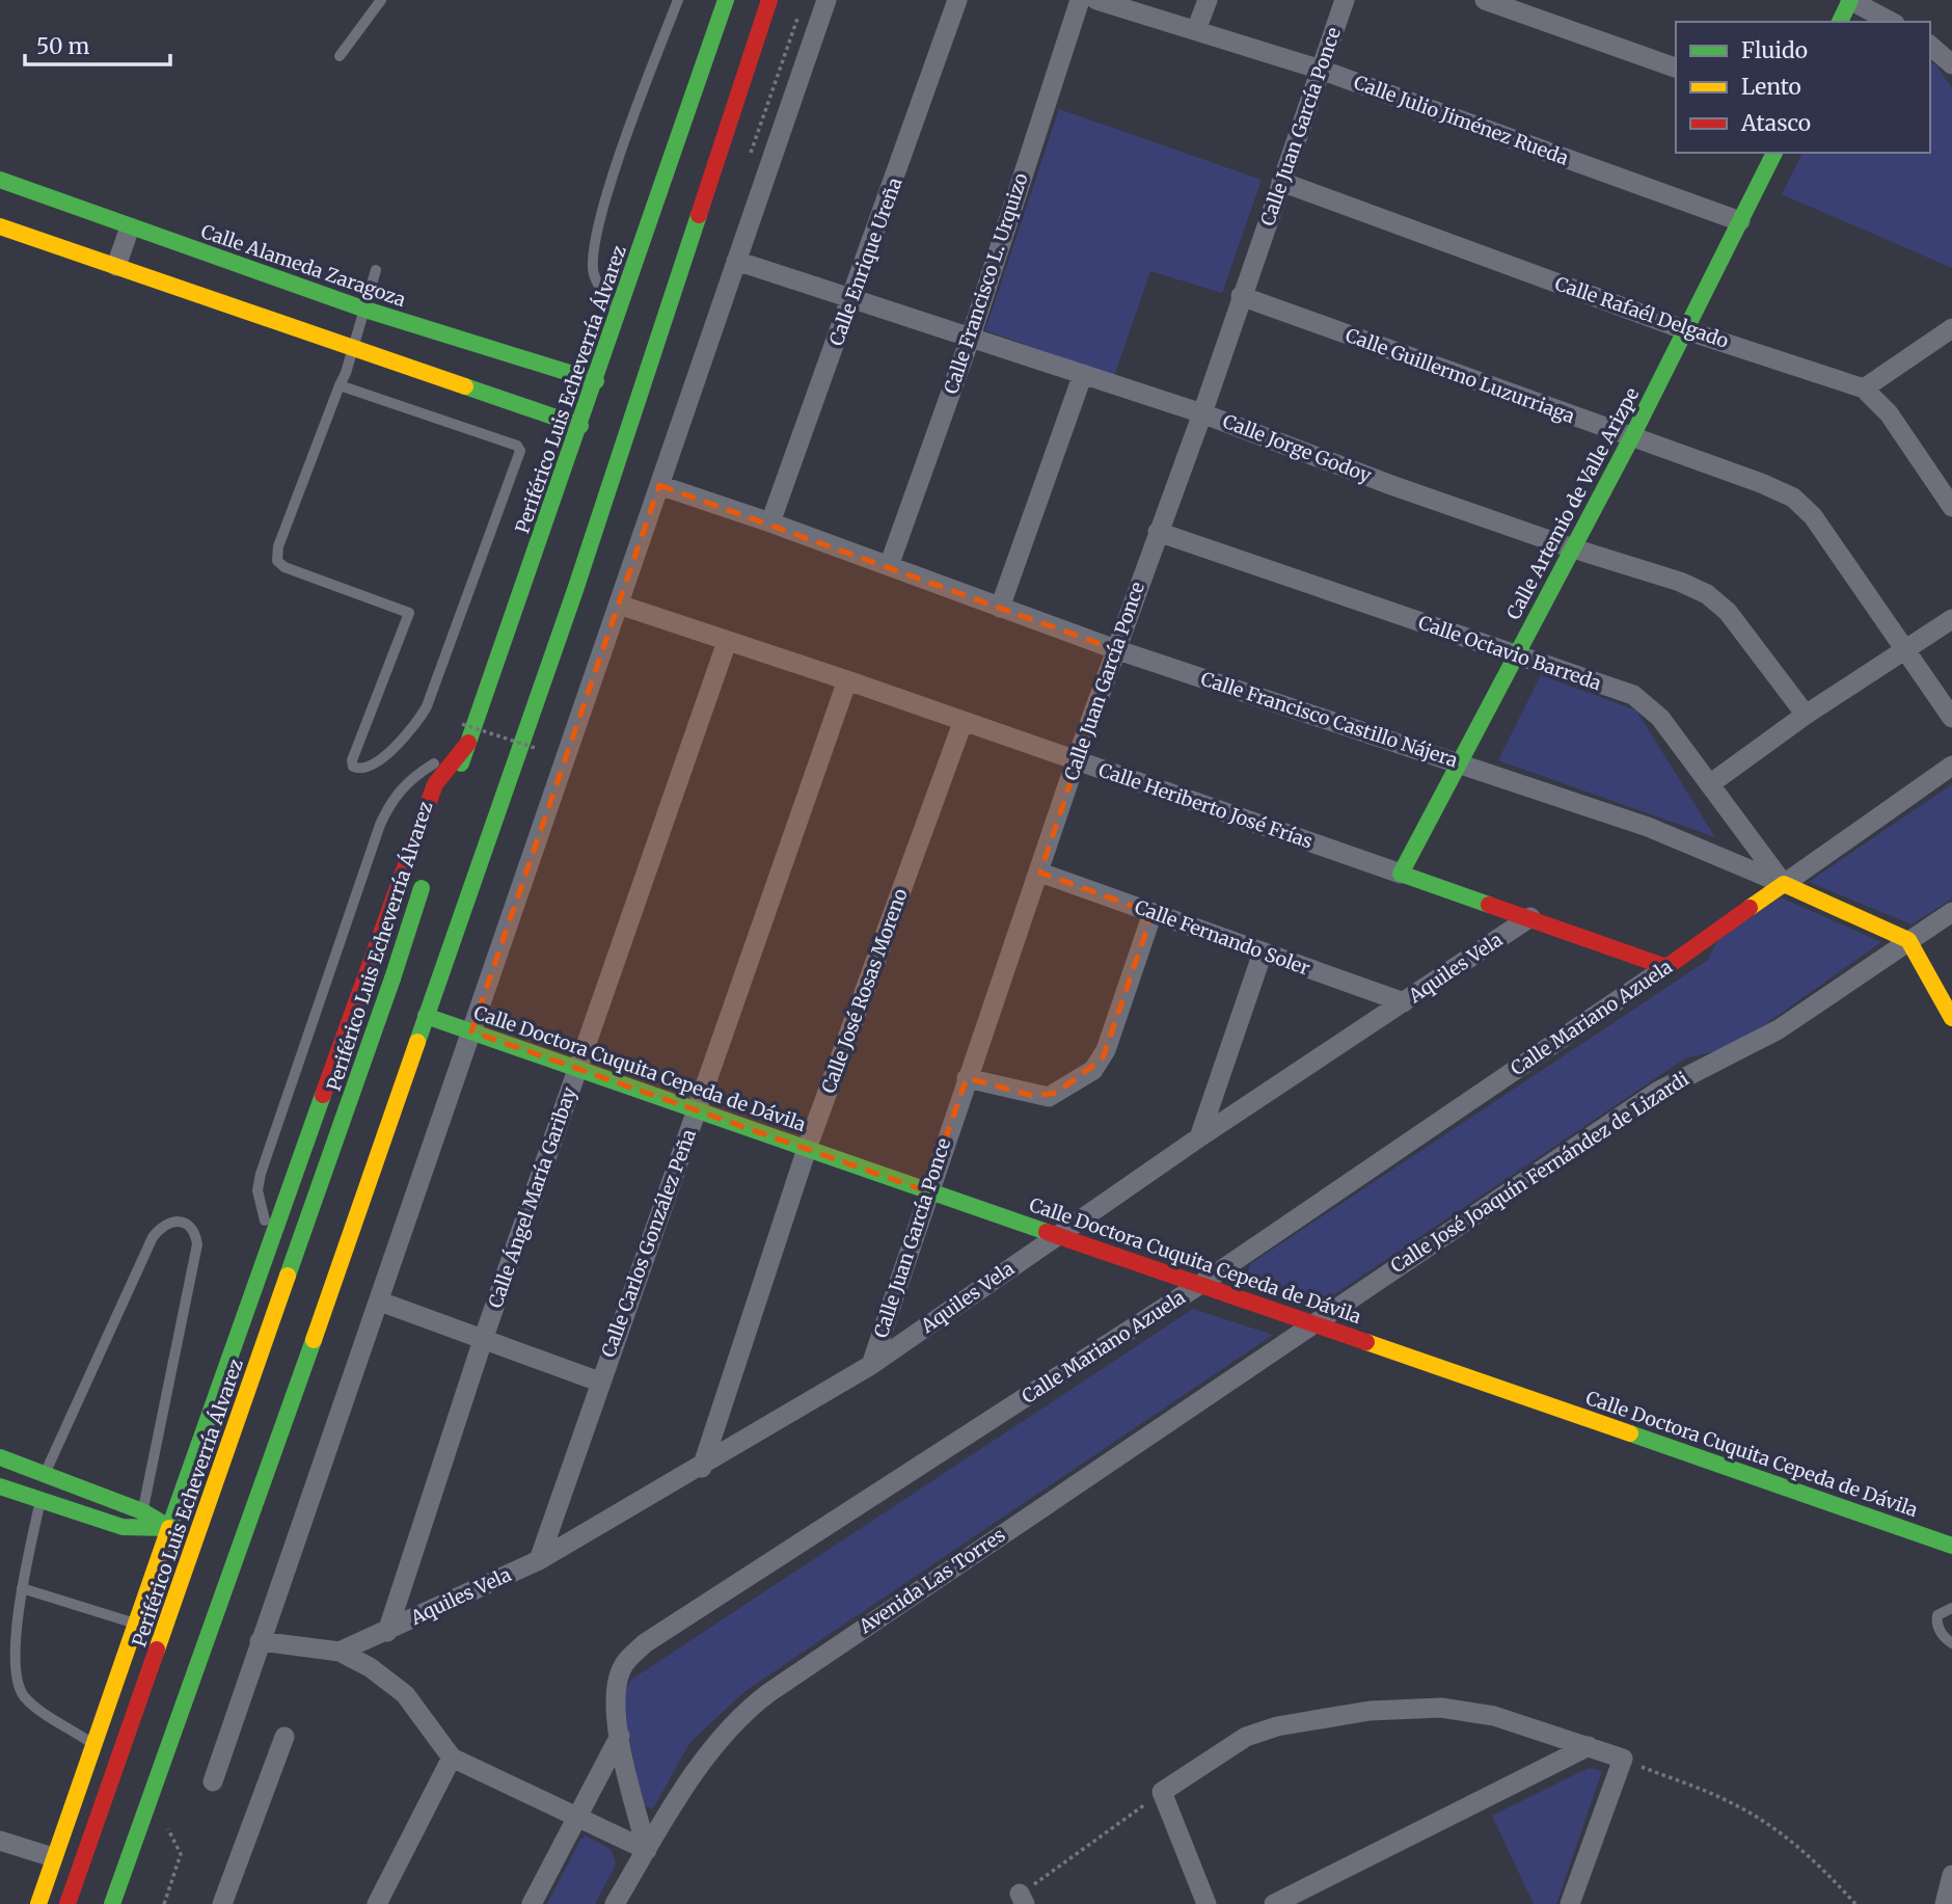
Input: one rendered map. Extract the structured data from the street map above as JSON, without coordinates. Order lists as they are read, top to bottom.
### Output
{
  "streets": {
    "main road": [
      "Calle Alameda Zaragoza",
      "Periférico Luis Echeverría Álvarez",
      "Calle Artemio de Valle Arizpe",
      "Calle Francisco Castillo Nájera",
      "Calle Heriberto José Frías",
      "Calle Mariano Azuela",
      "Calle Doctora Cuquita Cepeda de Dávila"
    ],
    "street": [
      "Calle Julio Jiménez Rueda",
      "Calle Juan García Ponce",
      "Calle Enrique Ureña",
      "Calle Francisco L. Urquizo",
      "Calle Rafaél Delgado",
      "Calle Guillermo Luzurriaga",
      "Calle Jorge Godoy",
      "Calle Octavio Barreda",
      "Calle Fernando Soler",
      "Aquiles Vela",
      "Calle José Rosas Moreno",
      "Calle José Joaquín Fernández de Lizardi",
      "Calle Ángel María Garibay",
      "Calle Carlos González Peña",
      "Avenida Las Torres"
    ]
  },
  "crossings": [
    ["Calle Julio Jiménez Rueda", "Calle Juan García Ponce"],
    ["Calle Julio Jiménez Rueda", "Calle Artemio de Valle Arizpe"],
    ["Calle Juan García Ponce", "Calle Rafaél Delgado"],
    ["Calle Juan García Ponce", "Calle Guillermo Luzurriaga"],
    ["Calle Juan García Ponce", "Calle Jorge Godoy"],
    ["Calle Juan García Ponce", "Calle Octavio Barreda"],
    ["Calle Juan García Ponce", "Calle Francisco Castillo Nájera"],
    ["Calle Juan García Ponce", "Calle Heriberto José Frías"],
    ["Calle Juan García Ponce", "Calle Fernando Soler"],
    ["Calle Juan García Ponce", "Aquiles Vela"],
    ["Calle Juan García Ponce", "Calle Doctora Cuquita Cepeda de Dávila"],
    ["Calle Enrique Ureña", "Calle Jorge Godoy"],
    ["Calle Enrique Ureña", "Calle Francisco Castillo Nájera"],
    ["Calle Alameda Zaragoza", "Periférico Luis Echeverría Álvarez"],
    ["Calle Francisco L. Urquizo", "Calle Jorge Godoy"],
    ["Calle Francisco L. Urquizo", "Calle Francisco Castillo Nájera"],
    ["Calle Rafaél Delgado", "Calle Artemio de Valle Arizpe"],
    ["Calle Guillermo Luzurriaga", "Calle Artemio de Valle Arizpe"],
    ["Calle Jorge Godoy", "Calle Artemio de Valle Arizpe"],
    ["Calle Artemio de Valle Arizpe", "Calle Octavio Barreda"],
    ["Calle Artemio de Valle Arizpe", "Calle Francisco Castillo Nájera"],
    ["Calle Artemio de Valle Arizpe", "Calle Heriberto José Frías"],
    ["Calle Octavio Barreda", "Calle Francisco Castillo Nájera"],
    ["Calle Octavio Barreda", "Calle Mariano Azuela"],
    ["Calle Francisco Castillo Nájera", "Calle Mariano Azuela"],
    ["Calle Francisco Castillo Nájera", "Calle José Joaquín Fernández de Lizardi"],
    ["Calle Heriberto José Frías", "Aquiles Vela"],
    ["Calle Heriberto José Frías", "Calle José Rosas Moreno"],
    ["Calle Heriberto José Frías", "Calle Mariano Azuela"],
    ["Calle Heriberto José Frías", "Calle Ángel María Garibay"],
    ["Calle Heriberto José Frías", "Calle Carlos González Peña"],
    ["Calle Fernando Soler", "Aquiles Vela"],
    ["Aquiles Vela", "Calle José Rosas Moreno"],
    ["Aquiles Vela", "Calle Doctora Cuquita Cepeda de Dávila"],
    ["Aquiles Vela", "Calle Ángel María Garibay"],
    ["Aquiles Vela", "Calle Carlos González Peña"],
    ["Calle José Rosas Moreno", "Calle Doctora Cuquita Cepeda de Dávila"],
    ["Calle Mariano Azuela", "Calle Doctora Cuquita Cepeda de Dávila"],
    ["Calle Mariano Azuela", "Avenida Las Torres"],
    ["Calle Doctora Cuquita Cepeda de Dávila", "Calle José Joaquín Fernández de Lizardi"],
    ["Calle Doctora Cuquita Cepeda de Dávila", "Calle Ángel María Garibay"],
    ["Calle Doctora Cuquita Cepeda de Dávila", "Calle Carlos González Peña"],
    ["Calle Doctora Cuquita Cepeda de Dávila", "Avenida Las Torres"],
    ["Calle José Joaquín Fernández de Lizardi", "Avenida Las Torres"]
  ],
  "legend": ["Fluido", "Lento", "Atasco"],
  "scale_bar": "50 m"
}
